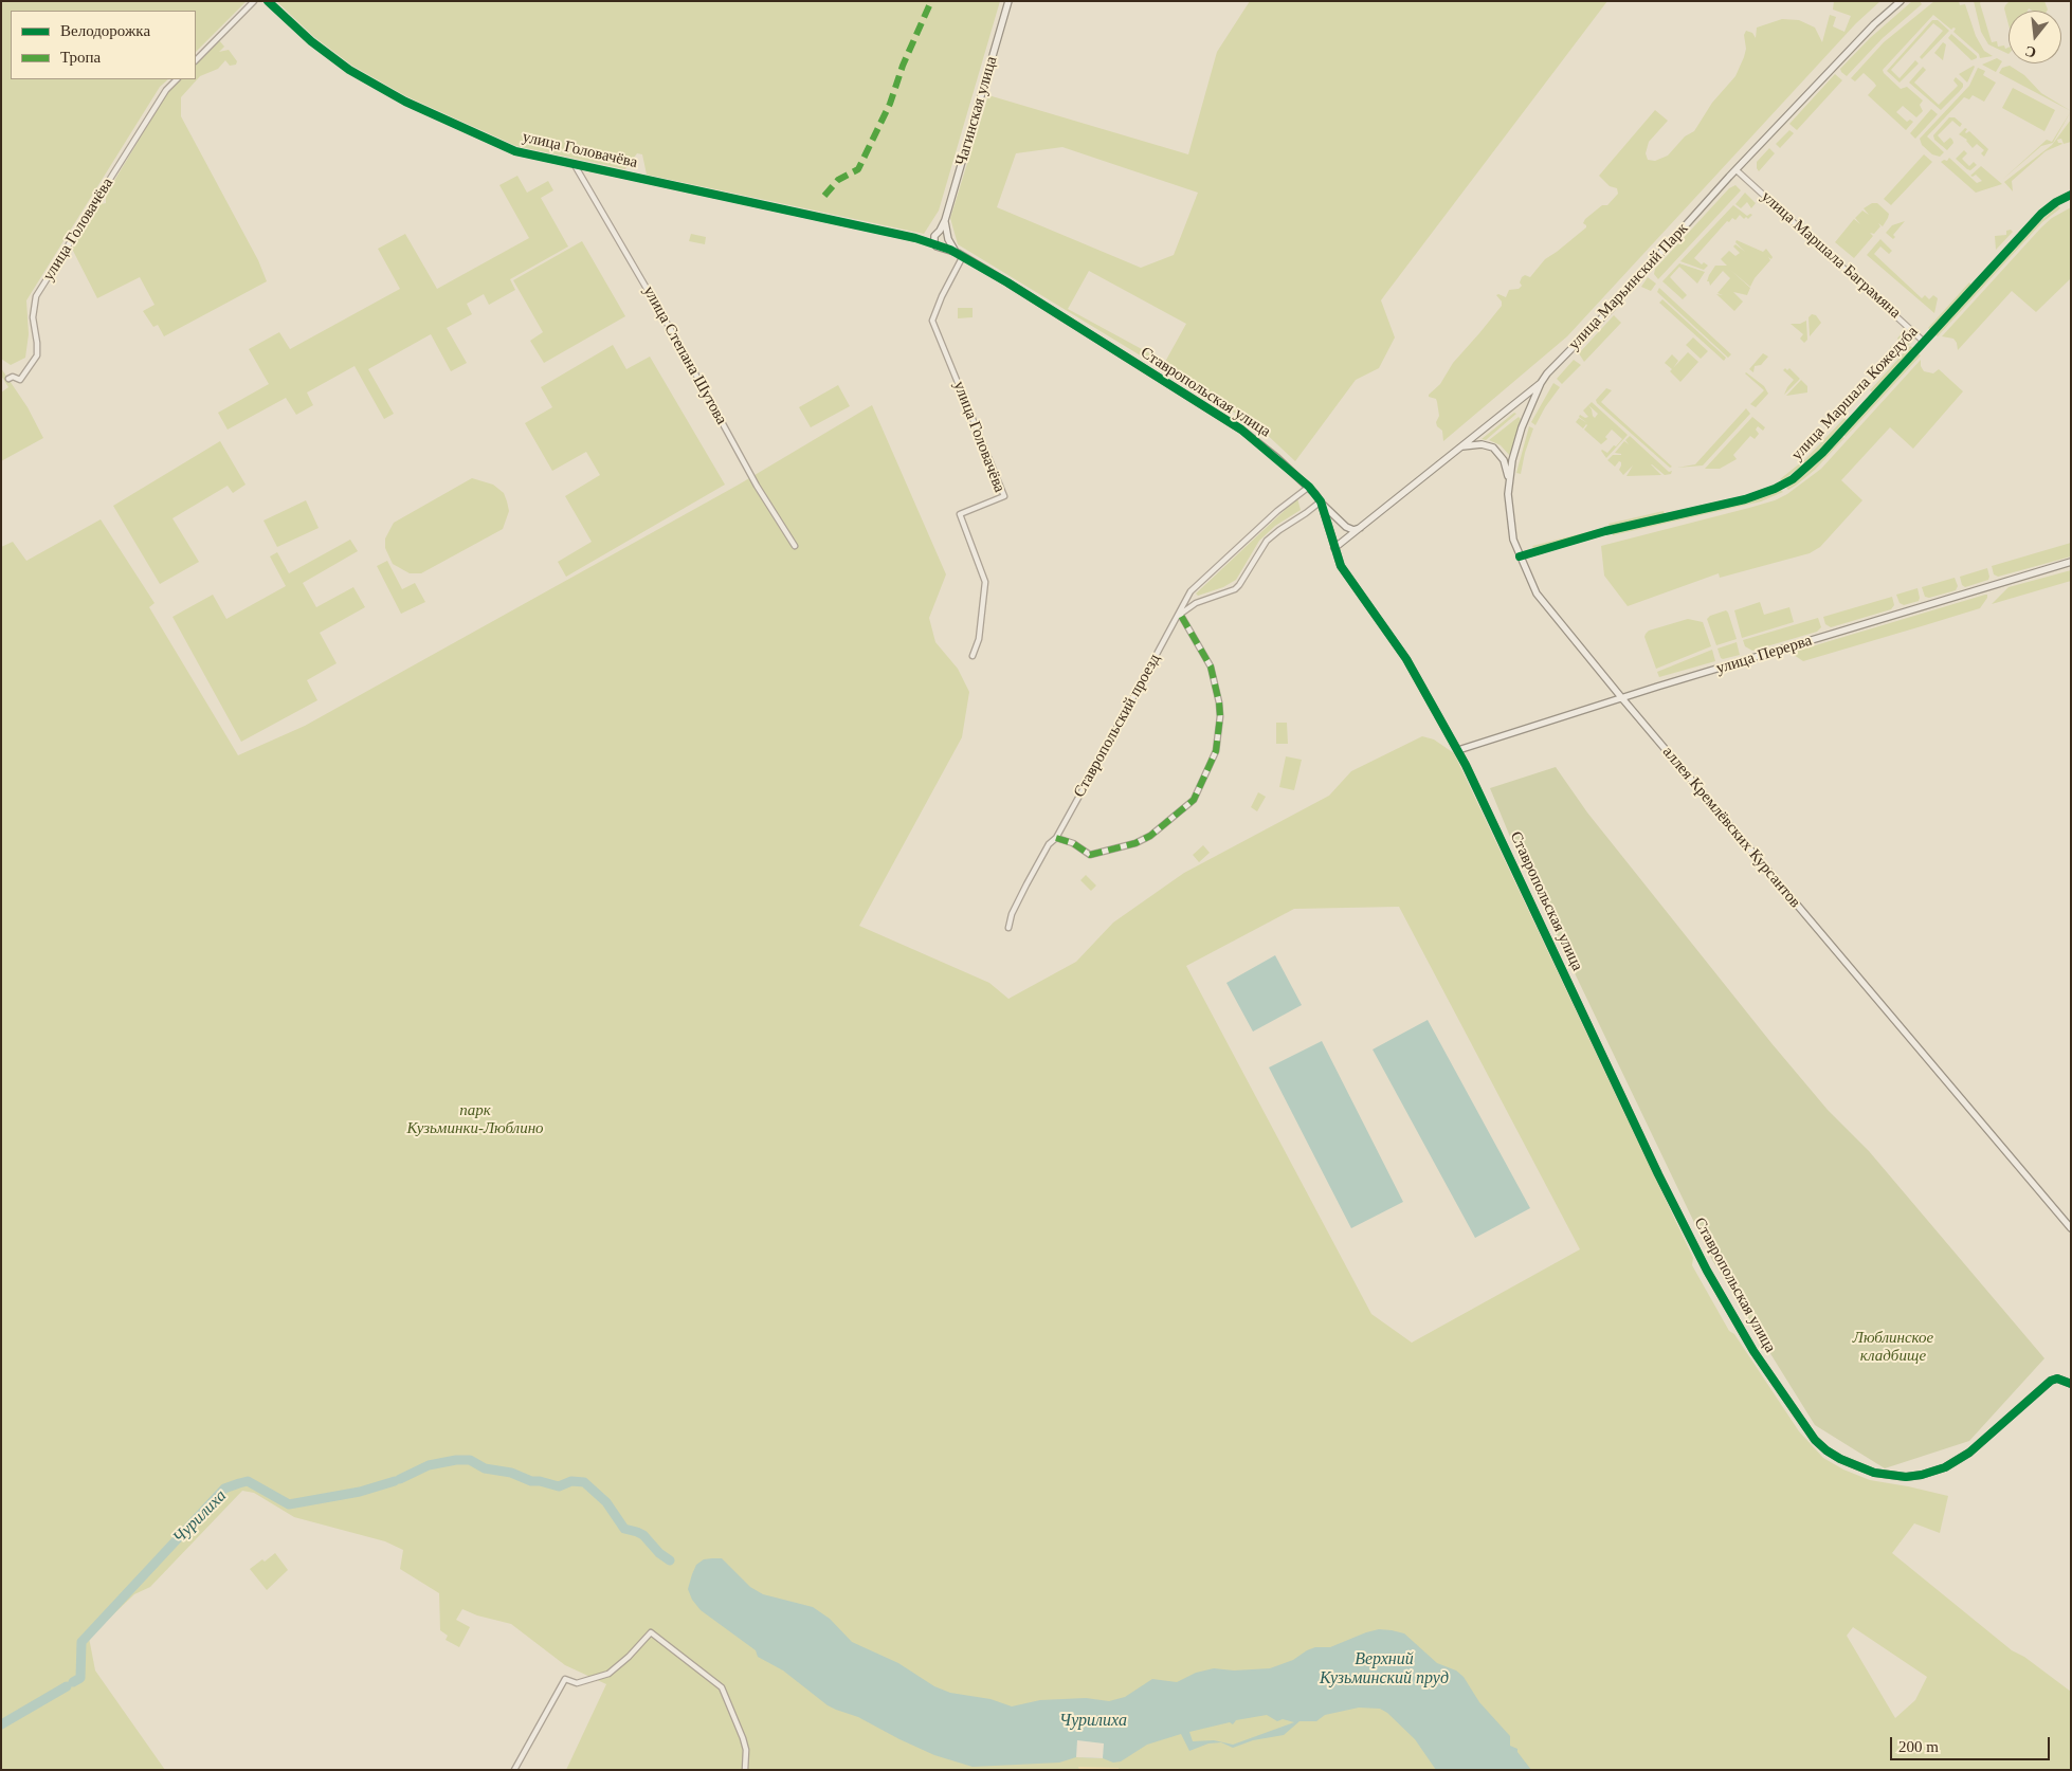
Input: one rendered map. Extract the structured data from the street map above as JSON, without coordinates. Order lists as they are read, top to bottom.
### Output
{
  "streets": {
    "street": [
      "Чагинская улица",
      "улица Головачёва",
      "улица Маршала Баграмяна",
      "улица Марьинский Парк",
      "улица Степана Шутова",
      "Ставропольская улица",
      "улица Маршала Кожедуба",
      "улица Перерва",
      "Ставропольский проезд",
      "аллея Кремлёвских Курсантов"
    ]
  },
  "crossings": [
    ["Чагинская улица", "улица Головачёва"],
    ["Чагинская улица", "Ставропольская улица"],
    ["улица Головачёва", "улица Степана Шутова"],
    ["улица Головачёва", "Ставропольская улица"],
    ["улица Маршала Баграмяна", "улица Марьинский Парк"],
    ["улица Маршала Баграмяна", "улица Маршала Кожедуба"],
    ["улица Марьинский Парк", "Ставропольская улица"],
    ["улица Марьинский Парк", "аллея Кремлёвских Курсантов"],
    ["Ставропольская улица", "улица Перерва"],
    ["Ставропольская улица", "Ставропольский проезд"],
    ["улица Маршала Кожедуба", "аллея Кремлёвских Курсантов"],
    ["улица Перерва", "аллея Кремлёвских Курсантов"]
  ],
  "water": ["Чурилиха", "Верхний Кузьминский пруд"],
  "parks": ["парк Кузьминки-Люблино", "Люблинское кладбище"],
  "legend": ["Велодорожка", "Тропа"],
  "scale_bar": "200 m",
  "north": "bottom"
}
